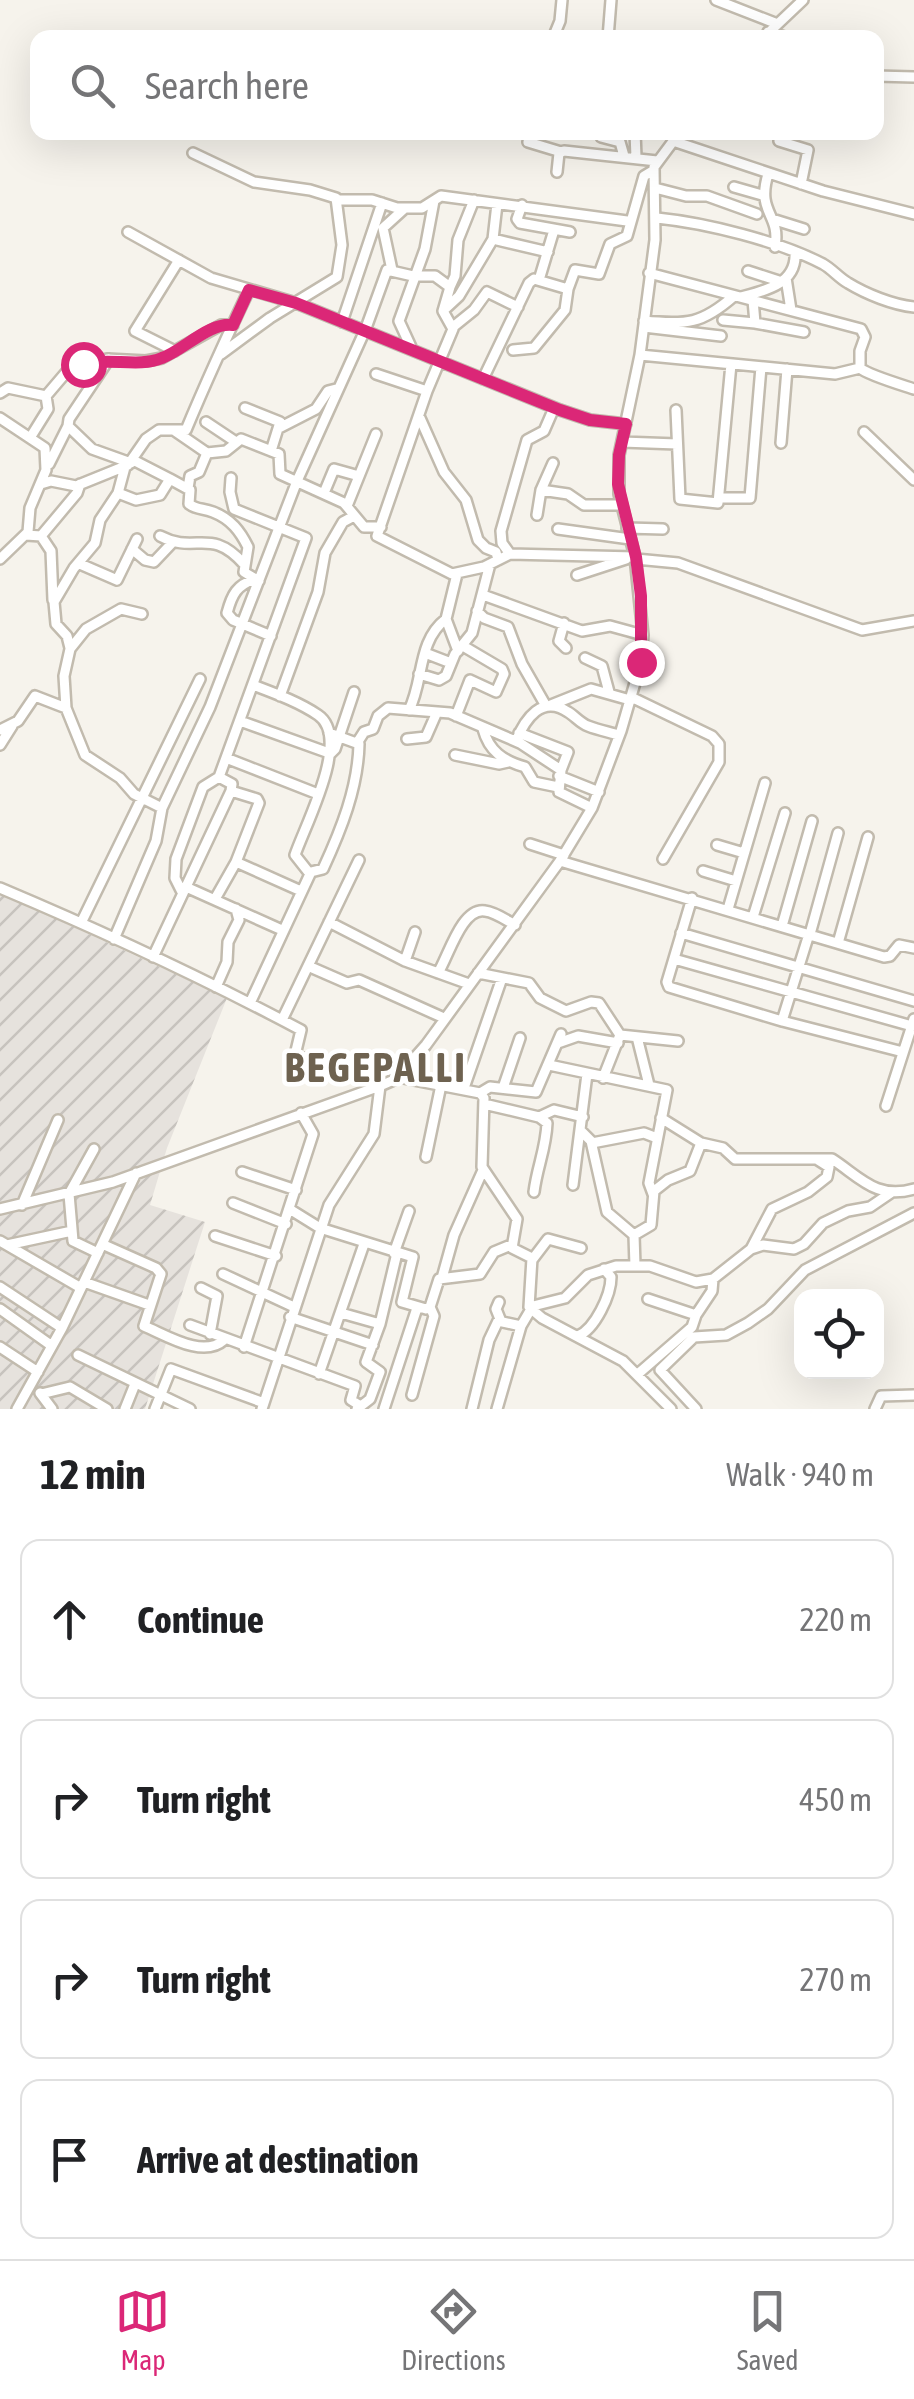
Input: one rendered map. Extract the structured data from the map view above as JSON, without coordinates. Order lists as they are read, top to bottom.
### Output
{
  "districts": ["BEGEPALLI"],
  "page": {
    "search": "Search here",
    "heading": ["12 min", "Walk · 940 m"],
    "list": [
      ["Continue", "220 m"],
      ["Turn right", "450 m"],
      ["Turn right", "270 m"],
      "Arrive at destination"
    ],
    "nav": ["Map", "Directions", "Saved"]
  }
}
